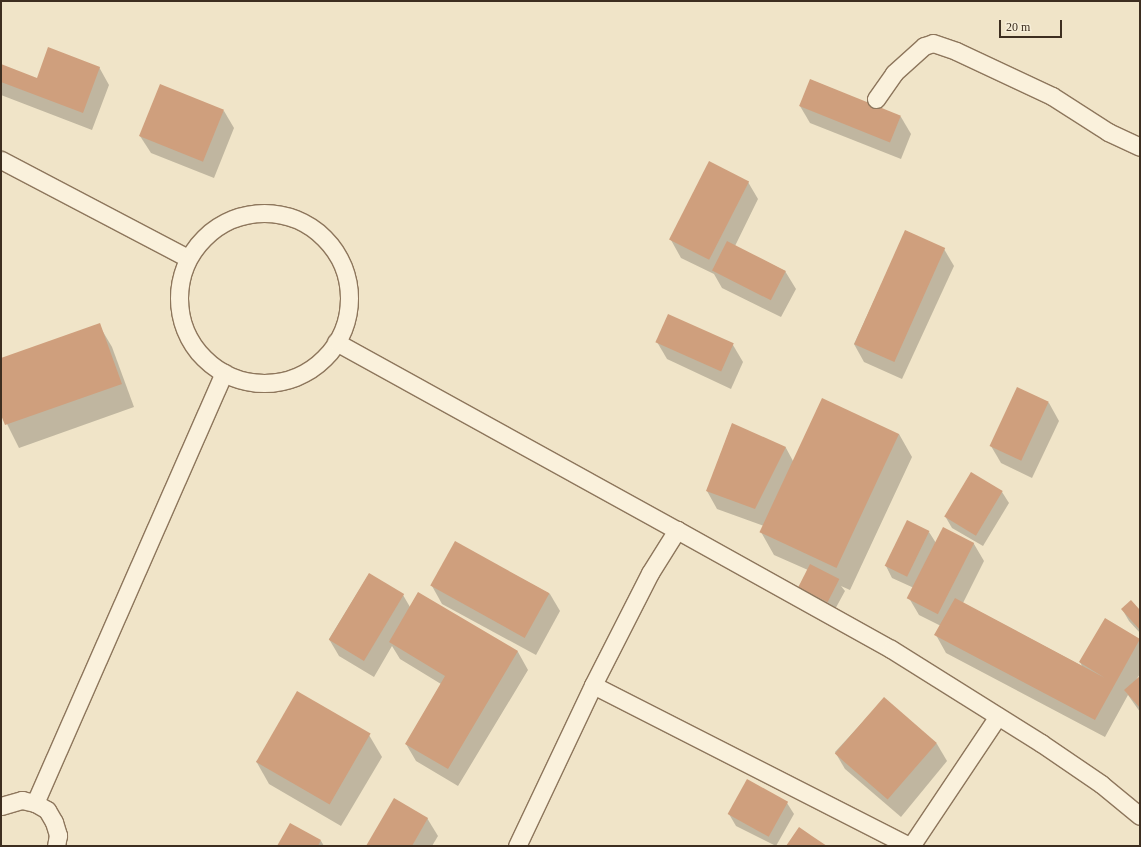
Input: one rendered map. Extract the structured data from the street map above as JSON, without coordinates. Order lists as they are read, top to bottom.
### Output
{
  "scale_bar": "20 m"
}
